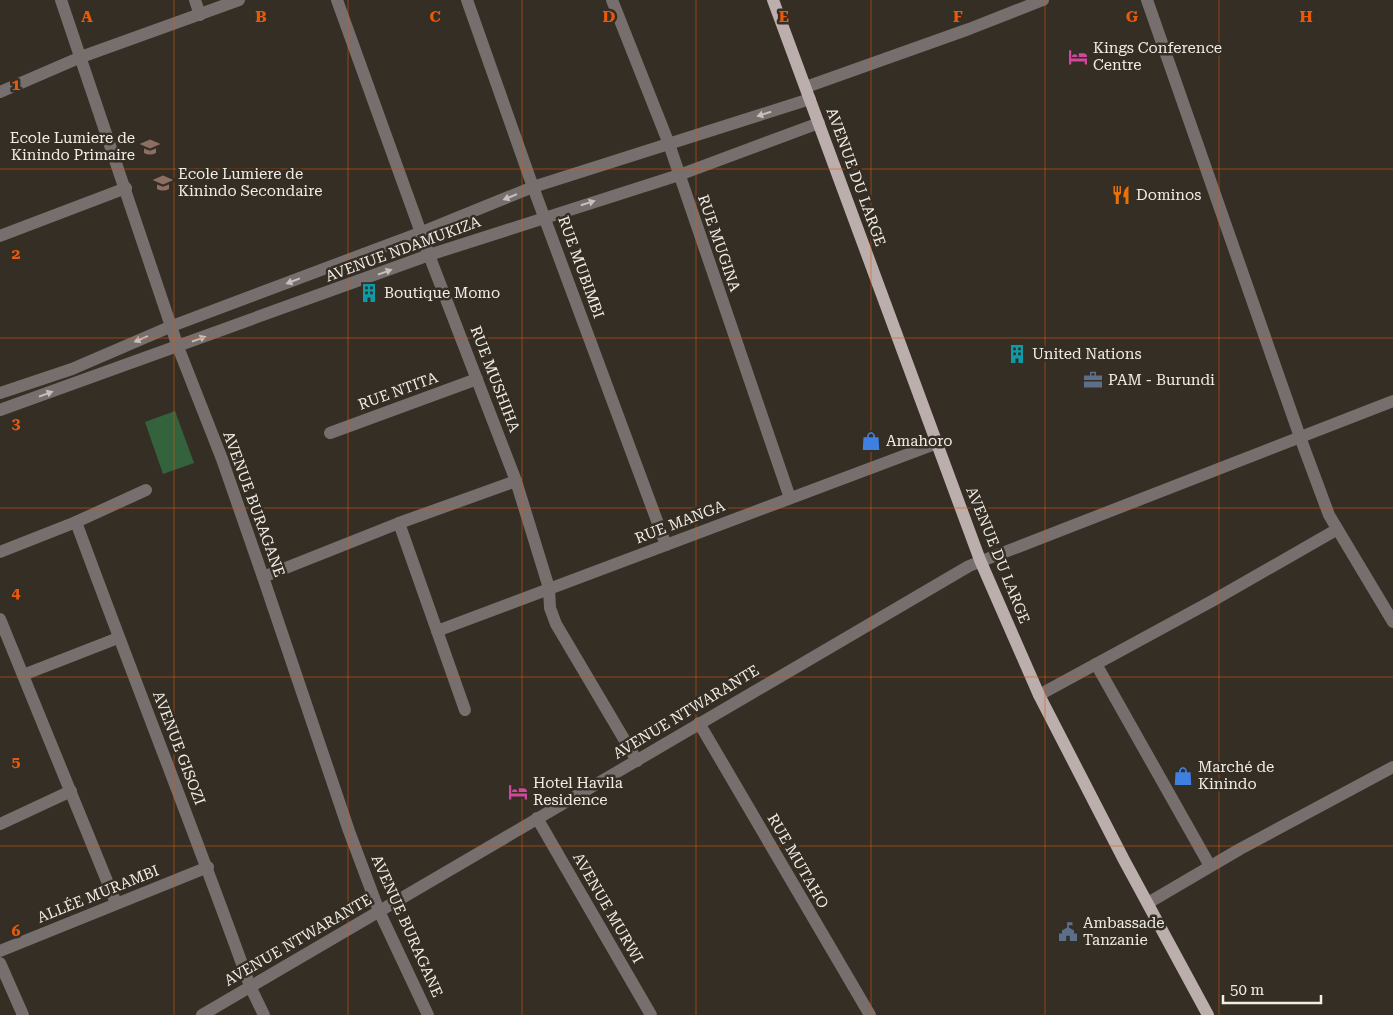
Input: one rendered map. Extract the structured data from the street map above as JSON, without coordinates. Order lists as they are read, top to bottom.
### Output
{
  "streets": {
    "main road": ["AVENUE DU LARGE"],
    "street": [
      "RUE MUGINA",
      "AVENUE NDAMUKIZA",
      "RUE MUBIMBI",
      "RUE MUSHIHA",
      "RUE NTITA",
      "AVENUE BURAGANE",
      "RUE MANGA",
      "AVENUE NTWARANTE",
      "AVENUE GISOZI",
      "RUE MUTAHO",
      "ALLÉE MURAMBI",
      "AVENUE MURWI"
    ]
  },
  "crossings": [
    ["AVENUE DU LARGE", "AVENUE NDAMUKIZA"],
    ["AVENUE DU LARGE", "RUE MANGA"],
    ["AVENUE DU LARGE", "AVENUE NTWARANTE"],
    ["RUE MUGINA", "AVENUE NDAMUKIZA"],
    ["RUE MUGINA", "RUE MANGA"],
    ["AVENUE NDAMUKIZA", "RUE MUBIMBI"],
    ["AVENUE NDAMUKIZA", "RUE MUSHIHA"],
    ["AVENUE NDAMUKIZA", "AVENUE BURAGANE"],
    ["RUE MUBIMBI", "RUE MANGA"],
    ["RUE MUSHIHA", "RUE NTITA"],
    ["RUE MUSHIHA", "RUE MANGA"],
    ["RUE MUSHIHA", "AVENUE NTWARANTE"],
    ["AVENUE BURAGANE", "AVENUE NTWARANTE"],
    ["AVENUE NTWARANTE", "AVENUE GISOZI"],
    ["AVENUE NTWARANTE", "RUE MUTAHO"],
    ["AVENUE NTWARANTE", "AVENUE MURWI"],
    ["AVENUE GISOZI", "ALLÉE MURAMBI"]
  ],
  "places": {
    "hotel": ["Kings Conference Centre", "Hotel Havila Residence"],
    "school or university": ["Ecole Lumiere de Kinindo Primaire", "Ecole Lumiere de Kinindo Secondaire"],
    "restaurant": ["Dominos"],
    "building": ["Boutique Momo", "United Nations"],
    "office": ["PAM - Burundi"],
    "shop": ["Amahoro", "Marché de Kinindo"],
    "public building": ["Ambassade Tanzanie"]
  },
  "scale_bar": "50 m",
  "grid": {
    "columns": [
      "A",
      "B",
      "C",
      "D",
      "E",
      "F",
      "G",
      "H"
    ],
    "rows": [
      "1",
      "2",
      "3",
      "4",
      "5",
      "6"
    ]
  }
}
